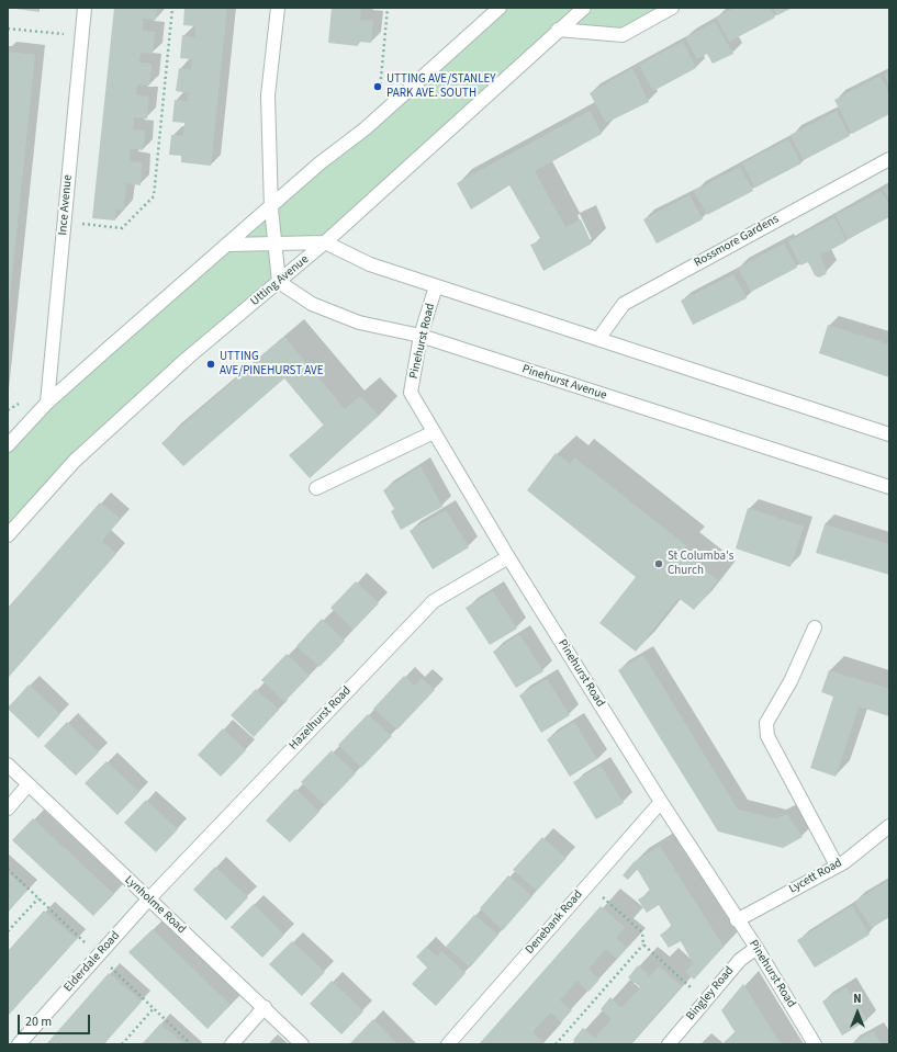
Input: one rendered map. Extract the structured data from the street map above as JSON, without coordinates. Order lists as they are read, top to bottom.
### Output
{
  "streets": {
    "street": [
      "Ince Avenue",
      "Rossmore Gardens",
      "Utting Avenue",
      "Pinehurst Road",
      "Pinehurst Avenue",
      "Hazelhurst Road",
      "Lycett Road",
      "Lynholme Road",
      "Denebank Road",
      "Elderdale Road",
      "Bingley Road"
    ]
  },
  "crossings": [
    ["Utting Avenue", "Pinehurst Avenue"],
    ["Pinehurst Road", "Pinehurst Avenue"],
    ["Pinehurst Road", "Hazelhurst Road"],
    ["Pinehurst Road", "Lycett Road"],
    ["Pinehurst Road", "Denebank Road"],
    ["Pinehurst Road", "Bingley Road"],
    ["Hazelhurst Road", "Lynholme Road"],
    ["Hazelhurst Road", "Elderdale Road"],
    ["Lynholme Road", "Elderdale Road"]
  ],
  "places": ["UTTING AVE/STANLEY PARK AVE. SOUTH", "UTTING AVE/PINEHURST AVE", "St Columba's Church"],
  "scale_bar": "20 m",
  "north": "top"
}
